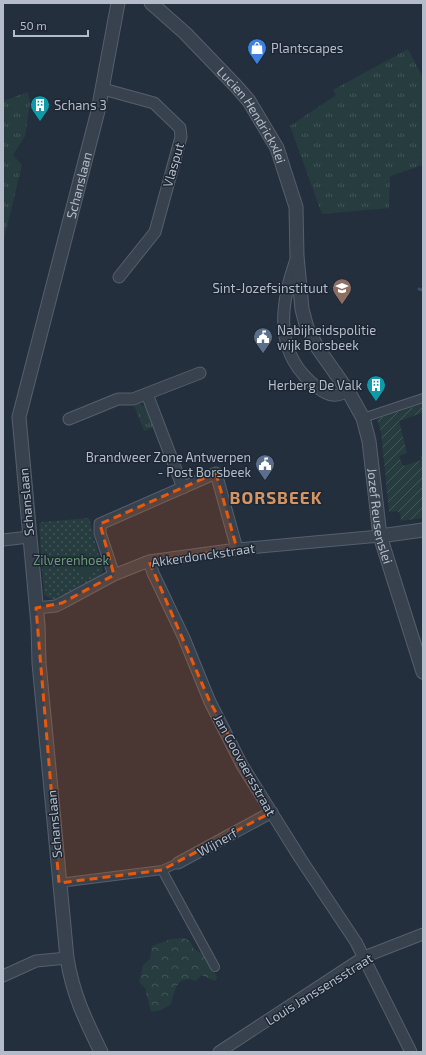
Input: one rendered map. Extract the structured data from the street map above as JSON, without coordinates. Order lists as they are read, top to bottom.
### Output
{
  "streets": {
    "street": [
      "Lucien Hendrickxlei",
      "Vlasput",
      "Schanslaan",
      "Jozef Reusenslei",
      "Akkerdonckstraat",
      "Jan Goovaersstraat",
      "Wijnerf",
      "Louis Janssensstraat"
    ]
  },
  "crossings": [
    ["Lucien Hendrickxlei", "Jozef Reusenslei"],
    ["Vlasput", "Schanslaan"],
    ["Schanslaan", "Akkerdonckstraat"],
    ["Schanslaan", "Wijnerf"],
    ["Jozef Reusenslei", "Akkerdonckstraat"],
    ["Akkerdonckstraat", "Jan Goovaersstraat"],
    ["Jan Goovaersstraat", "Wijnerf"],
    ["Jan Goovaersstraat", "Louis Janssensstraat"]
  ],
  "districts": ["BORSBEEK"],
  "parks": ["Zilverenhoek"],
  "places": {
    "shop": ["Plantscapes"],
    "building": ["Schans 3", "Herberg De Valk"],
    "school or university": ["Sint-Jozefsinstituut"],
    "public building": ["Nabijheidspolitie wijk Borsbeek", "Brandweer Zone Antwerpen - Post Borsbeek"]
  },
  "scale_bar": "50 m"
}
